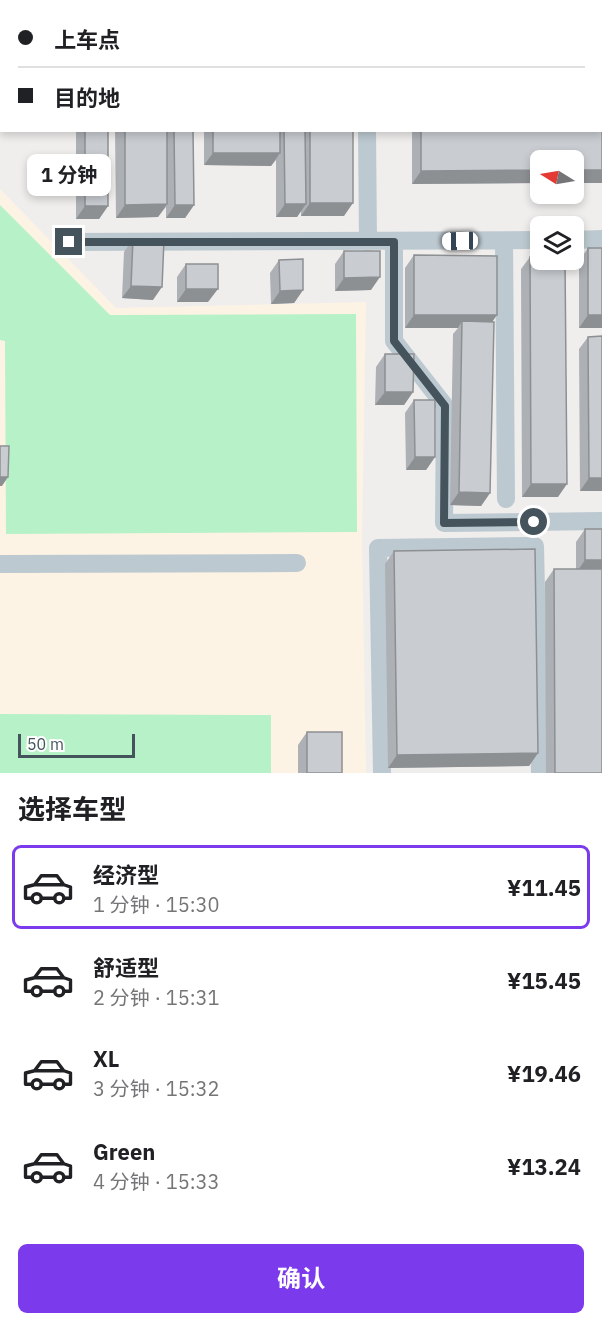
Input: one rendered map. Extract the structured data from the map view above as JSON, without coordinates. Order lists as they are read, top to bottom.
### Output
{
  "scale_bar": "50 m",
  "north": "left",
  "page": {
    "banner": ["上车点", "目的地"],
    "bubble": "1 分钟",
    "scale": "50 m",
    "heading": "选择车型",
    "list": [
      {
        "name": "经济型",
        "note": "1 分钟 · 15:30",
        "value": "¥11.45"
      },
      {
        "name": "舒适型",
        "note": "2 分钟 · 15:31",
        "value": "¥15.45"
      },
      {
        "name": "XL",
        "note": "3 分钟 · 15:32",
        "value": "¥19.46"
      },
      {
        "name": "Green",
        "note": "4 分钟 · 15:33",
        "value": "¥13.24"
      }
    ],
    "buttons": "确认"
  }
}
